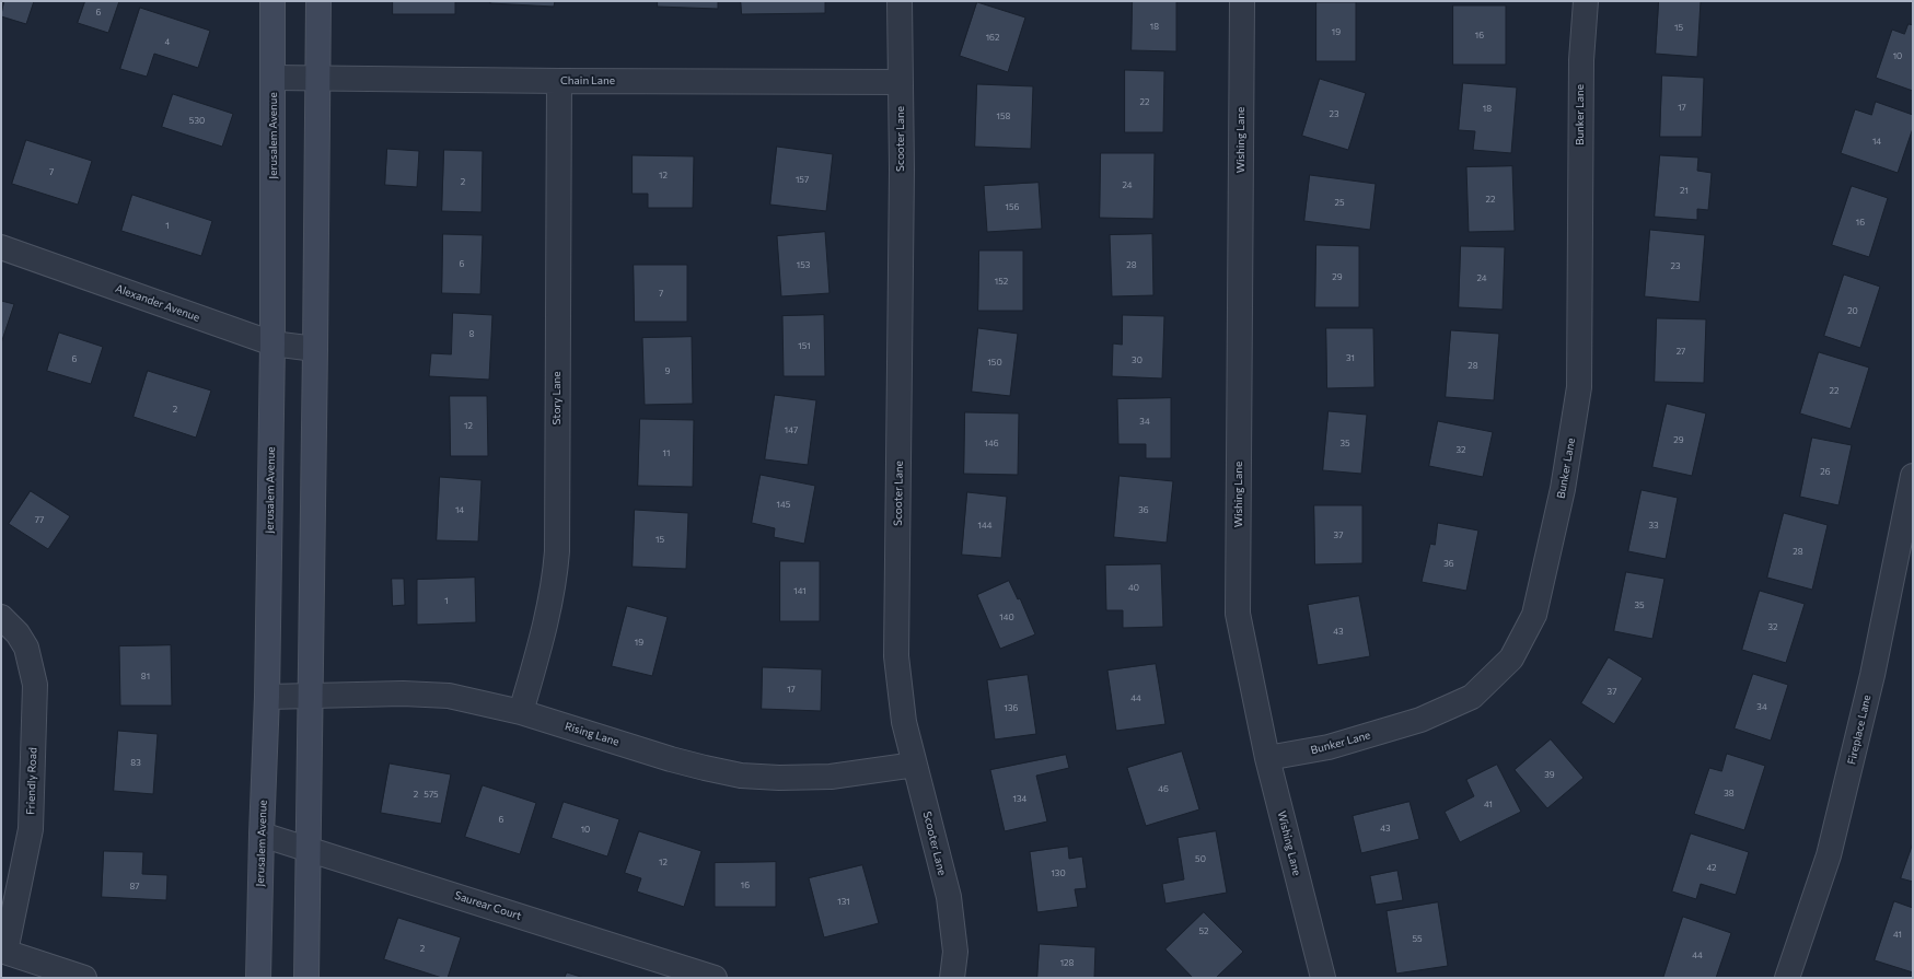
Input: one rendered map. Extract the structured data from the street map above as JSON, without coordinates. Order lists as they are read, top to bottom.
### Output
{
  "streets": {
    "main road": ["Jerusalem Avenue"],
    "street": [
      "Chain Lane",
      "Bunker Lane",
      "Scooter Lane",
      "Wishing Lane",
      "Alexander Avenue",
      "Story Lane",
      "Fireplace Lane",
      "Rising Lane",
      "Friendly Road",
      "Saurear Court"
    ]
  },
  "crossings": [
    ["Chain Lane", "Jerusalem Avenue"],
    ["Chain Lane", "Scooter Lane"],
    ["Chain Lane", "Story Lane"],
    ["Bunker Lane", "Wishing Lane"],
    ["Jerusalem Avenue", "Alexander Avenue"],
    ["Jerusalem Avenue", "Rising Lane"],
    ["Jerusalem Avenue", "Saurear Court"],
    ["Scooter Lane", "Rising Lane"],
    ["Story Lane", "Rising Lane"]
  ],
  "house_numbers": [
    "6",
    "18",
    "15",
    "19",
    "16",
    "162",
    "4",
    "10",
    "22",
    "17",
    "18",
    "23",
    "158",
    "530",
    "14",
    "7",
    "12",
    "157",
    "2",
    "24",
    "21",
    "22",
    "25",
    "156",
    "16",
    "1",
    "6",
    "153",
    "28",
    "23",
    "29",
    "24",
    "152",
    "7",
    "20",
    "8",
    "151",
    "27",
    "31",
    "6",
    "30",
    "150",
    "28",
    "9",
    "22",
    "2",
    "34",
    "12",
    "147",
    "29",
    "146",
    "35",
    "32",
    "11",
    "26",
    "145",
    "14",
    "36",
    "77",
    "144",
    "33",
    "37",
    "15",
    "28",
    "36",
    "40",
    "141",
    "1",
    "35",
    "140",
    "32",
    "43",
    "19",
    "81",
    "17",
    "37",
    "44",
    "34",
    "136",
    "83",
    "39",
    "46",
    "38",
    "2",
    "575",
    "134",
    "41",
    "6",
    "43",
    "10",
    "50",
    "12",
    "42",
    "130",
    "16",
    "87",
    "131",
    "52",
    "41",
    "55",
    "2",
    "44",
    "128"
  ]
}
